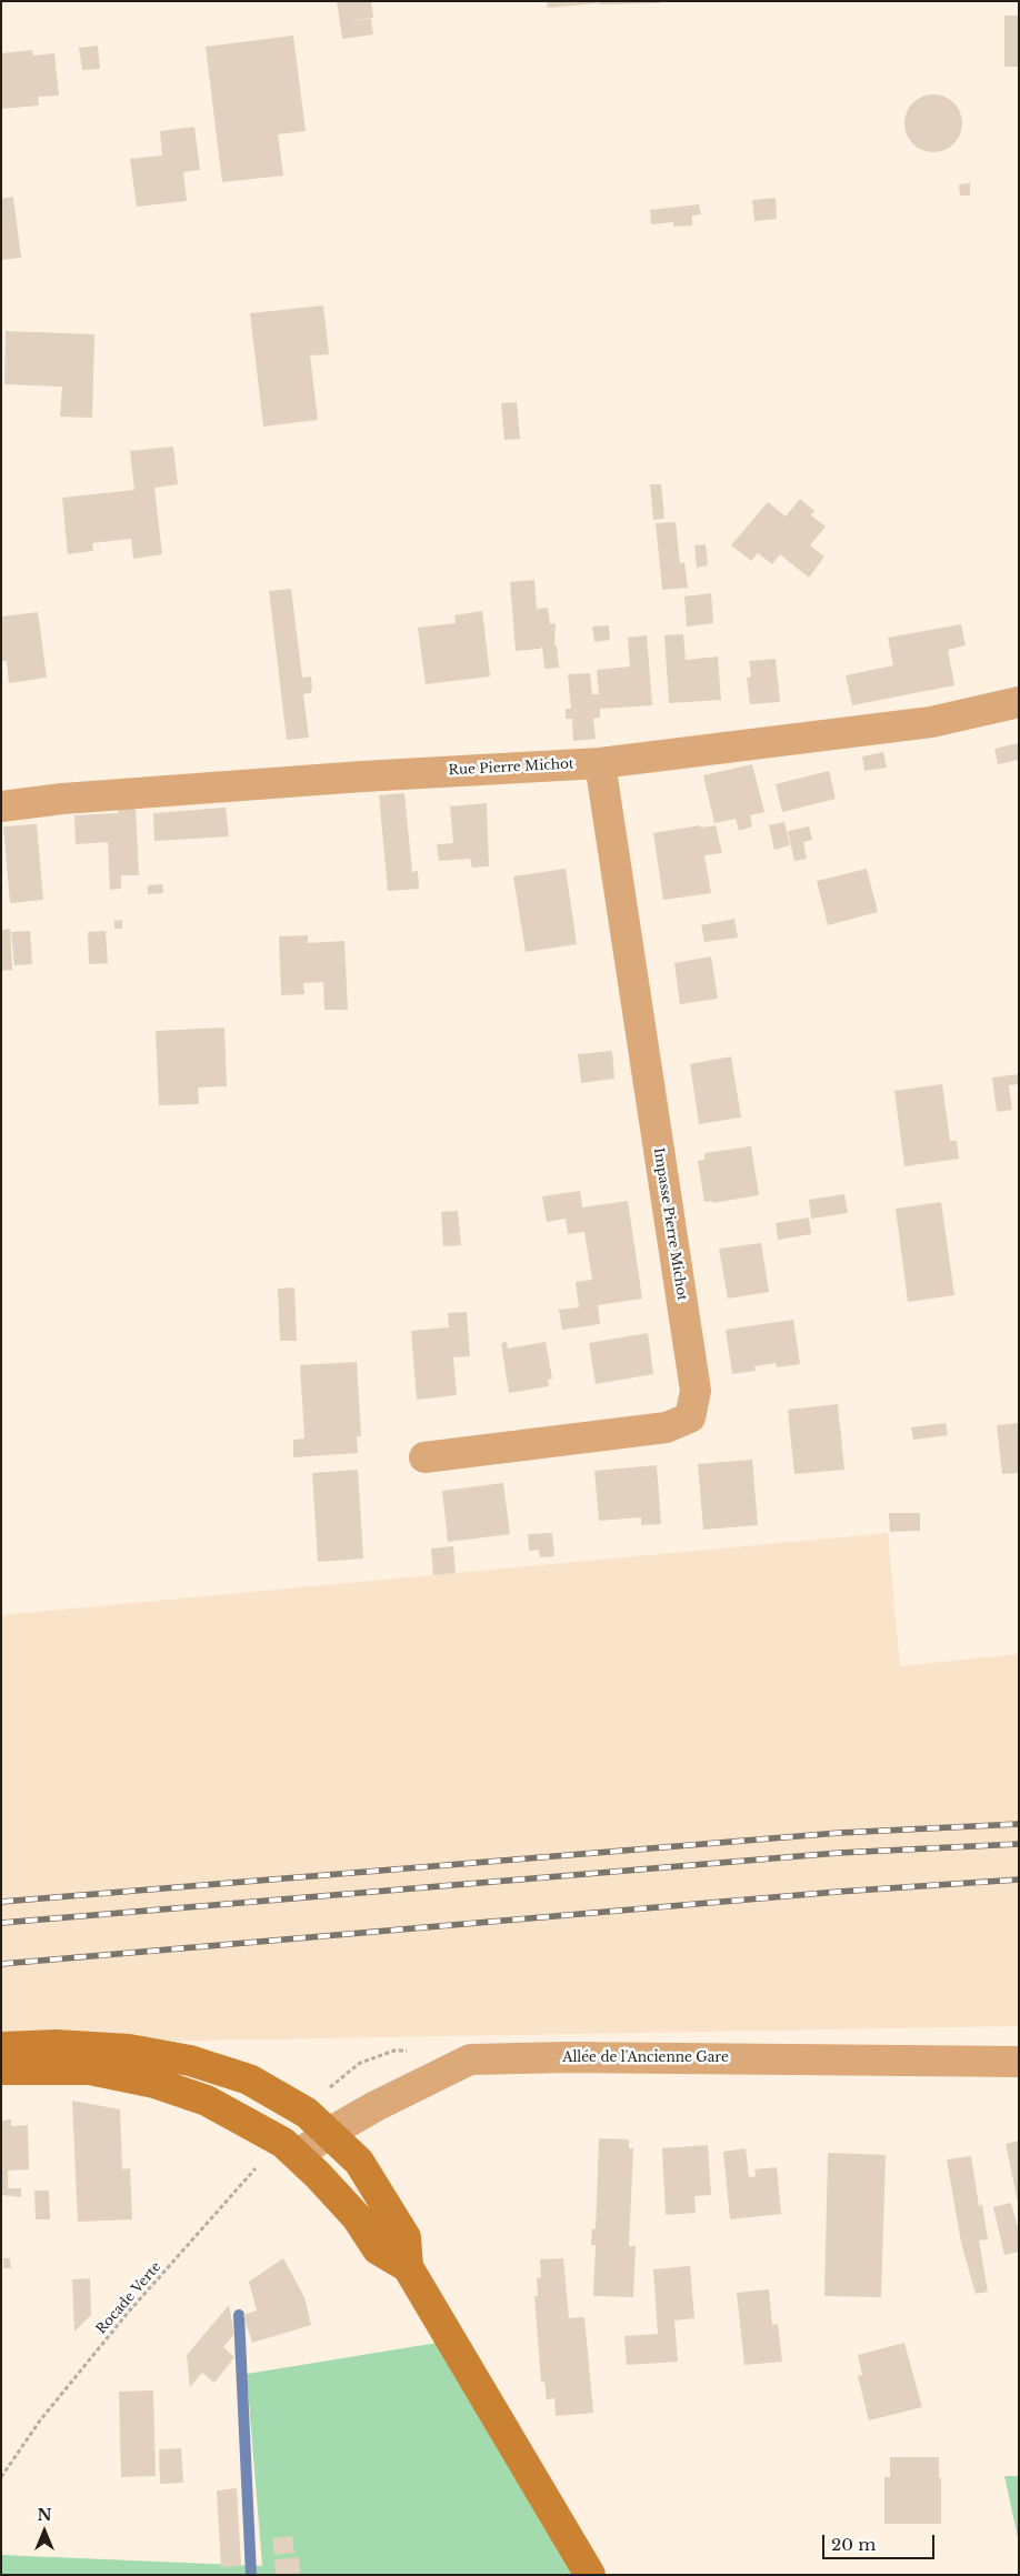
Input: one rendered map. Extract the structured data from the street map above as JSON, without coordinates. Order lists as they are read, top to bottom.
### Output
{
  "streets": {
    "street": ["Rue Pierre Michot", "Impasse Pierre Michot", "Allée de l'Ancienne Gare"],
    "path": ["Rocade Verte"]
  },
  "crossings": [
    ["Rue Pierre Michot", "Impasse Pierre Michot"],
    ["Allée de l'Ancienne Gare", "Rocade Verte"]
  ],
  "scale_bar": "20 m",
  "north": "top"
}
